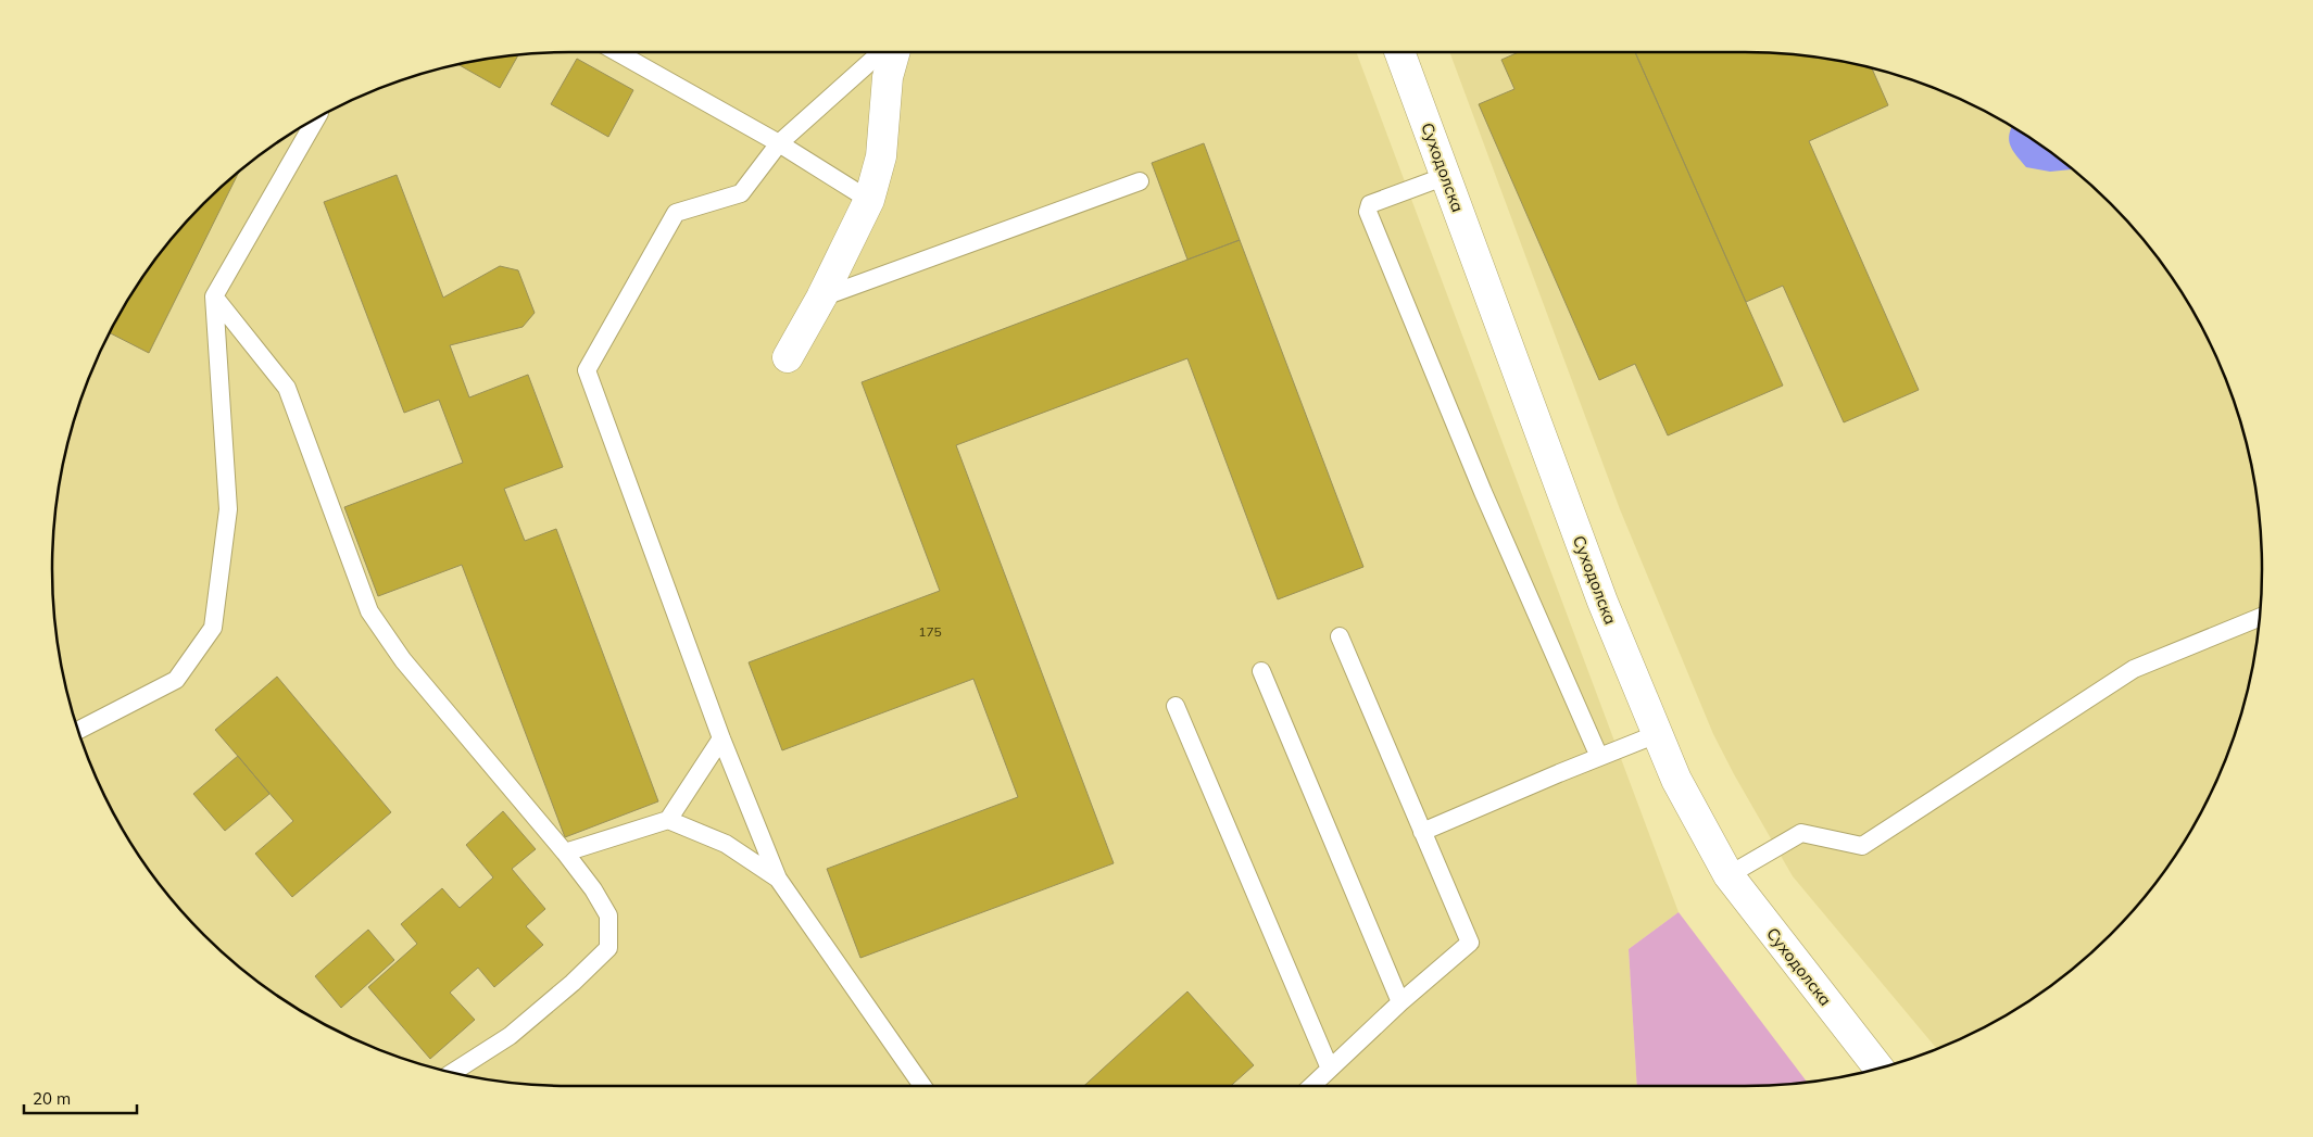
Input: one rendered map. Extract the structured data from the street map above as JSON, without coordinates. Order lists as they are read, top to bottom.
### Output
{
  "streets": {
    "street": ["Суходолска"]
  },
  "house_numbers": ["175"],
  "scale_bar": "20 m"
}
